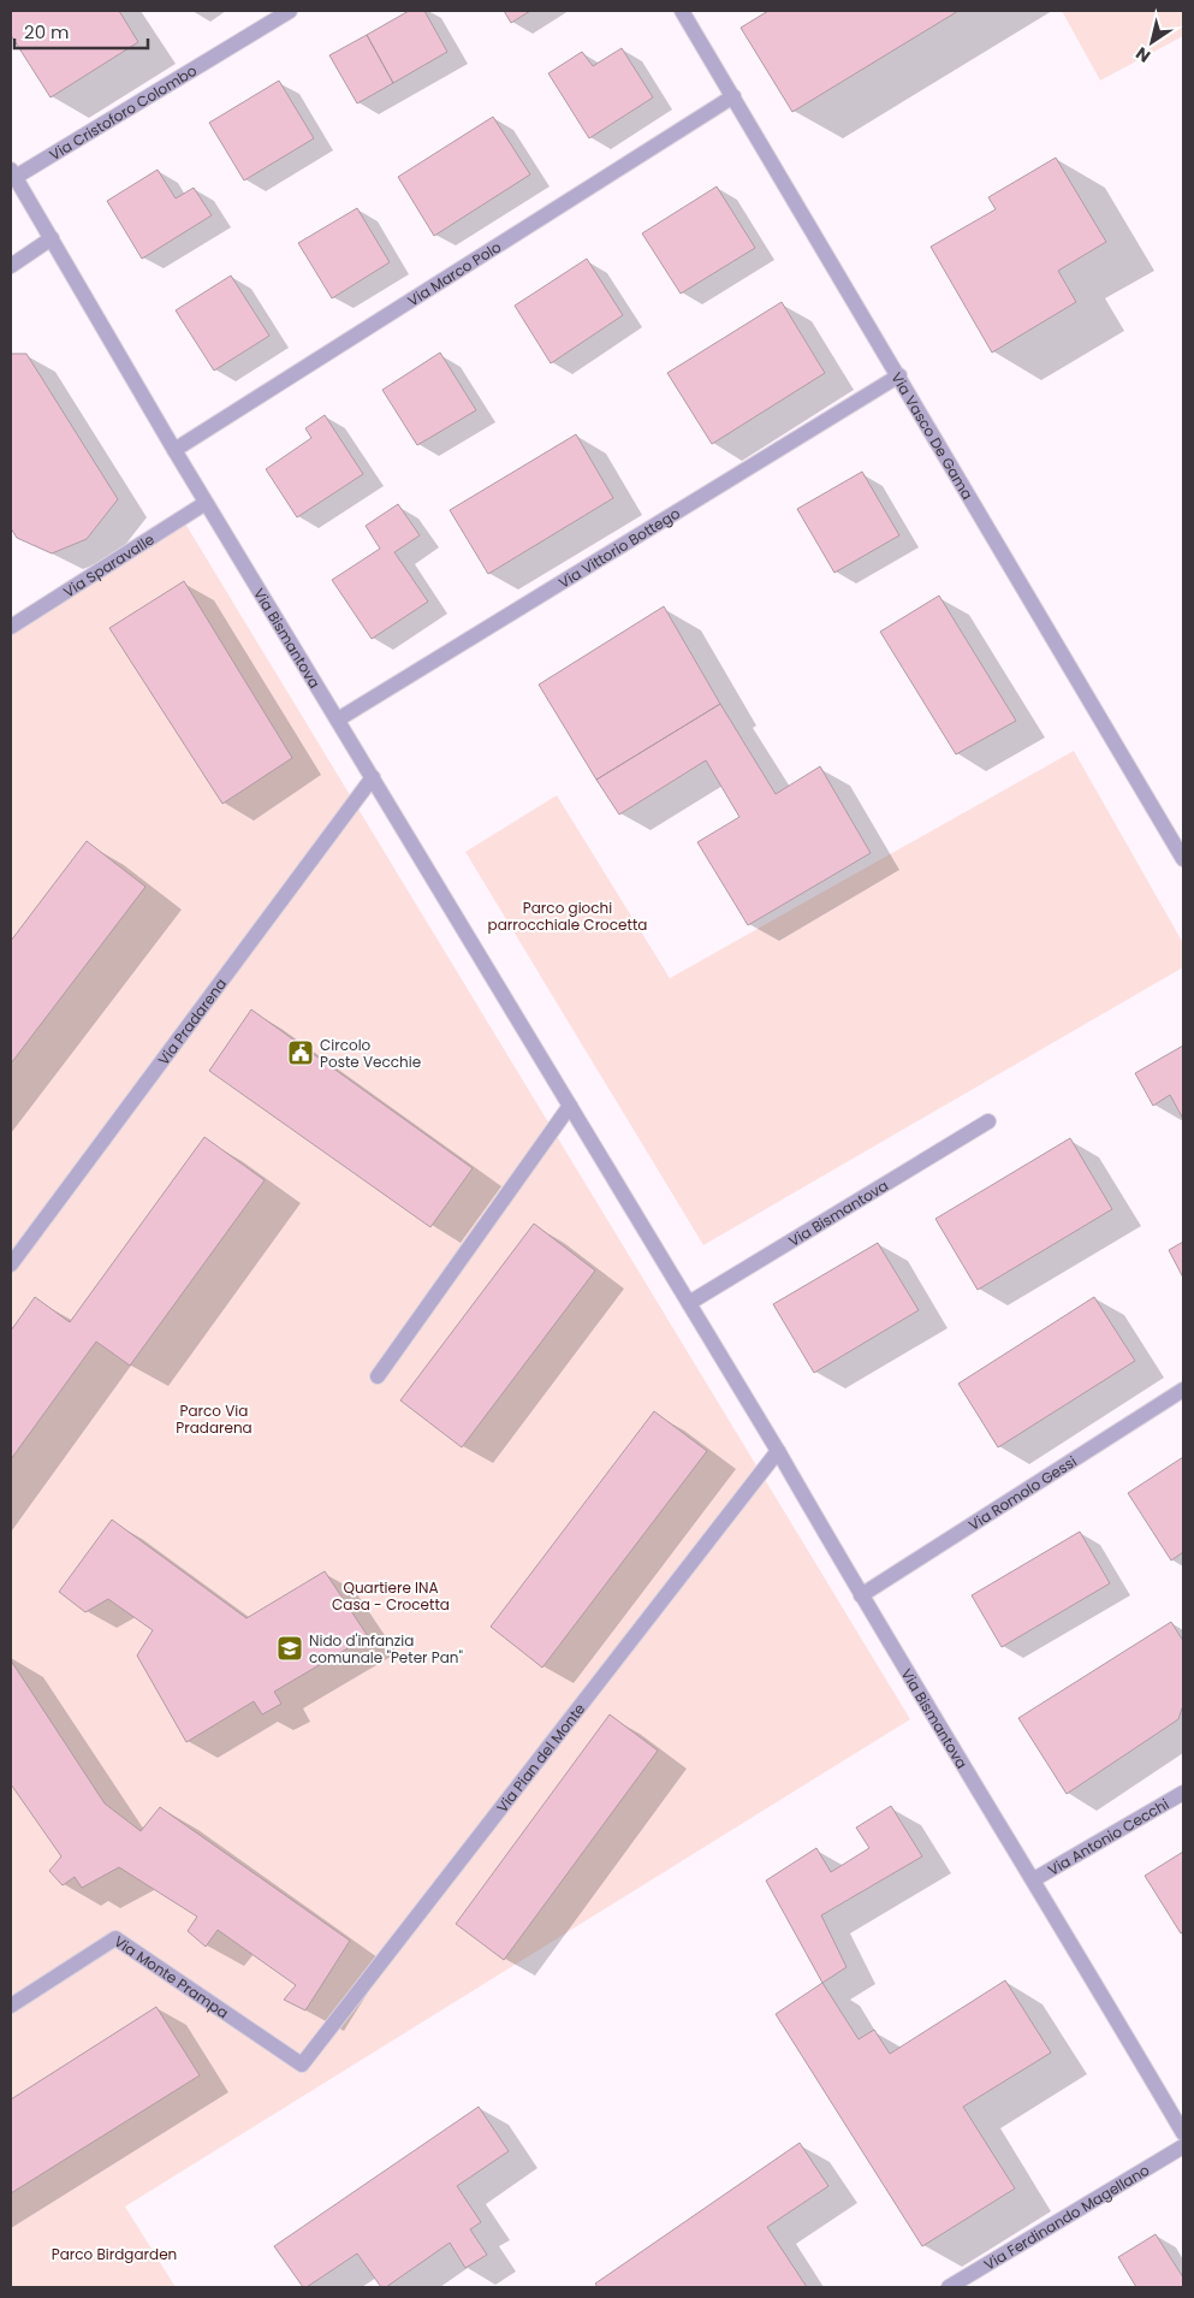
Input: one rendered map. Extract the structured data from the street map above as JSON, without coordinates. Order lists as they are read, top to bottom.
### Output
{
  "streets": {
    "street": [
      "Via Cristoforo Colombo",
      "Via Marco Polo",
      "Via Vasco De Gama",
      "Via Vittorio Bottego",
      "Via Sparavalle",
      "Via Bismantova",
      "Via Pradarena",
      "Via Romolo Gessi",
      "Via Pian del Monte",
      "Via Antonio Cecchi",
      "Via Monte Prampa",
      "Via Ferdinando Magellano"
    ]
  },
  "crossings": [
    ["Via Cristoforo Colombo", "Via Bismantova"],
    ["Via Marco Polo", "Via Vasco De Gama"],
    ["Via Marco Polo", "Via Bismantova"],
    ["Via Vasco De Gama", "Via Vittorio Bottego"],
    ["Via Vittorio Bottego", "Via Bismantova"],
    ["Via Sparavalle", "Via Bismantova"],
    ["Via Bismantova", "Via Pradarena"],
    ["Via Bismantova", "Via Romolo Gessi"],
    ["Via Bismantova", "Via Pian del Monte"],
    ["Via Bismantova", "Via Antonio Cecchi"],
    ["Via Pian del Monte", "Via Monte Prampa"]
  ],
  "parks": [
    "Parco giochi parrocchiale Crocetta",
    "Parco Via Pradarena",
    "Quartiere INA Casa - Crocetta",
    "Parco Birdgarden"
  ],
  "places": {
    "public building": ["Circolo Poste Vecchie"],
    "school or university": ["Nido d'infanzia comunale \"Peter Pan\""]
  },
  "scale_bar": "20 m",
  "north": "bottom left"
}
